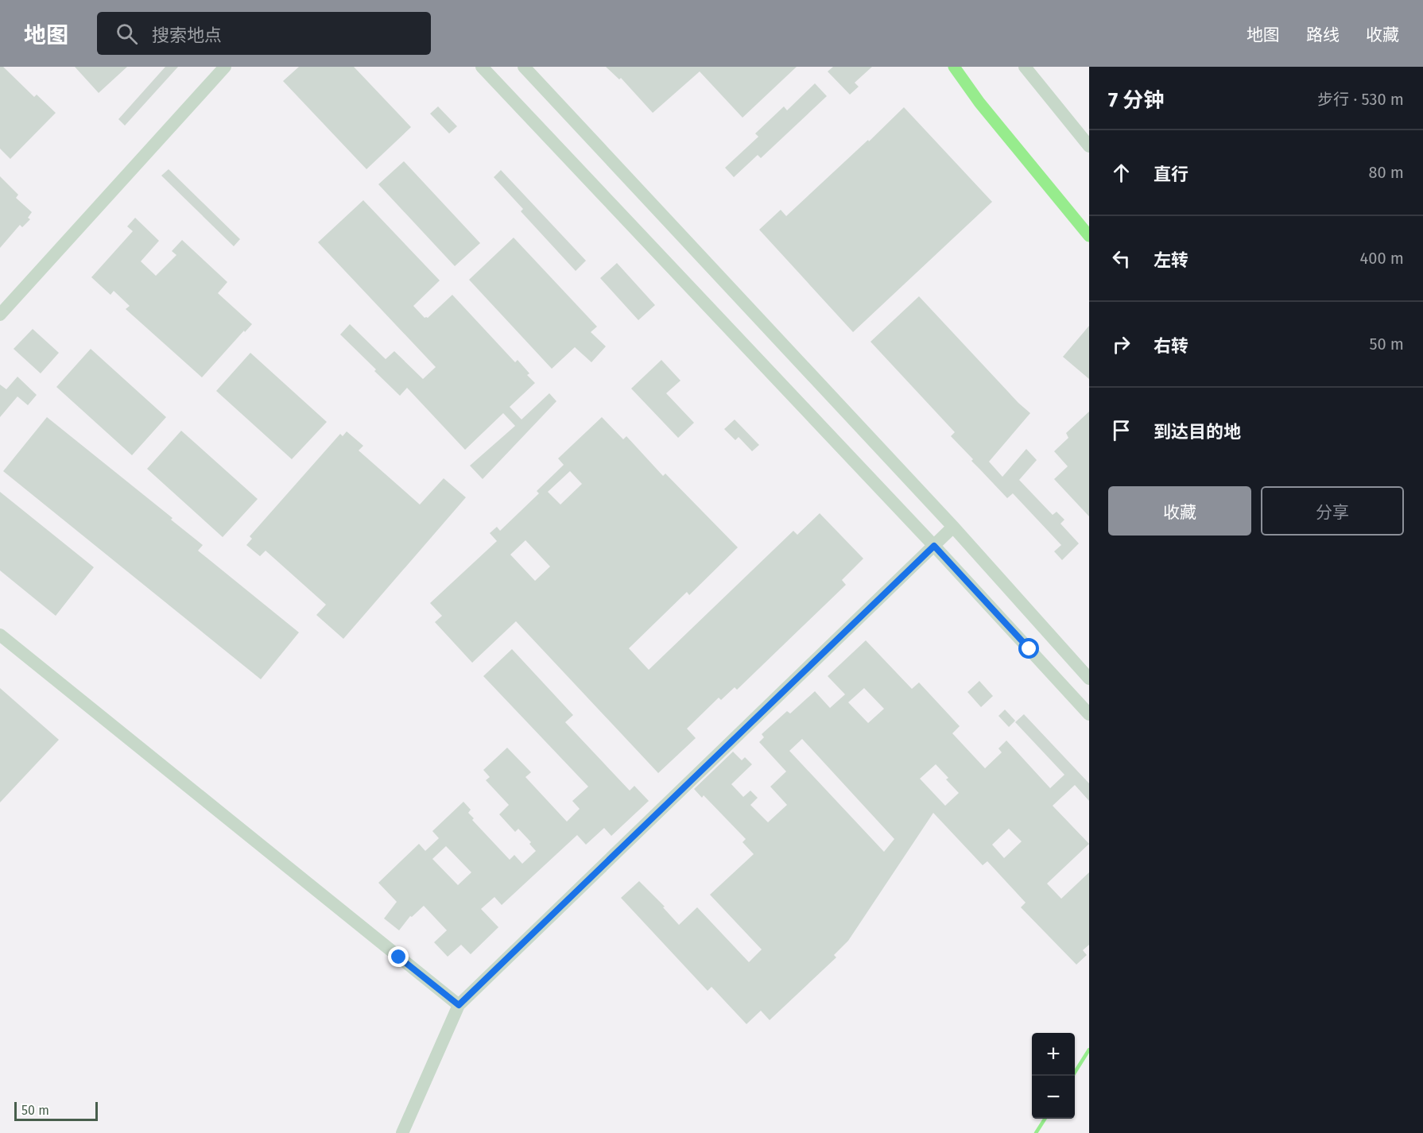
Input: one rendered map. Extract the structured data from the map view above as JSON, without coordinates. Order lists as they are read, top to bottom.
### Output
{
  "scale_bar": "50 m",
  "page": {
    "header": "地图",
    "search": "搜索地点",
    "nav": ["地图", "路线", "收藏"],
    "heading": ["7 分钟", "步行 · 530 m"],
    "list": [
      ["直行", "80 m"],
      ["左转", "400 m"],
      ["右转", "50 m"],
      "到达目的地"
    ],
    "buttons": ["收藏", "分享"],
    "map_buttons": ["+", "−"],
    "scale": "50 m"
  }
}
